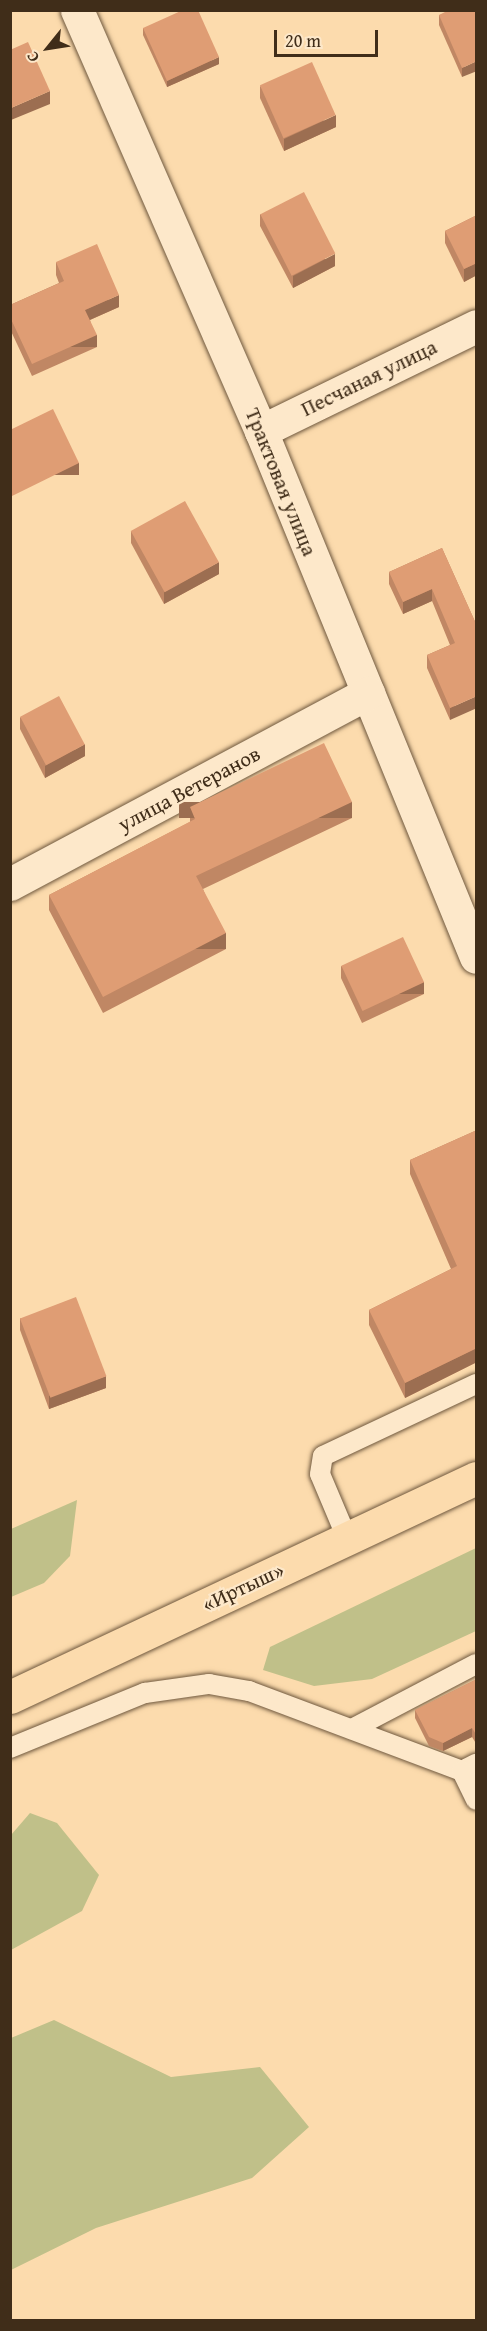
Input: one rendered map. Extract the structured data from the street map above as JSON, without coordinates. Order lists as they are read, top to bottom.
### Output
{
  "streets": {
    "highway": ["«Иртыш»"],
    "street": ["Песчаная улица", "Трактовая улица", "улица Ветеранов"]
  },
  "crossings": [
    ["Песчаная улица", "Трактовая улица"],
    ["Трактовая улица", "улица Ветеранов"]
  ],
  "scale_bar": "20 m",
  "north": "bottom left"
}
